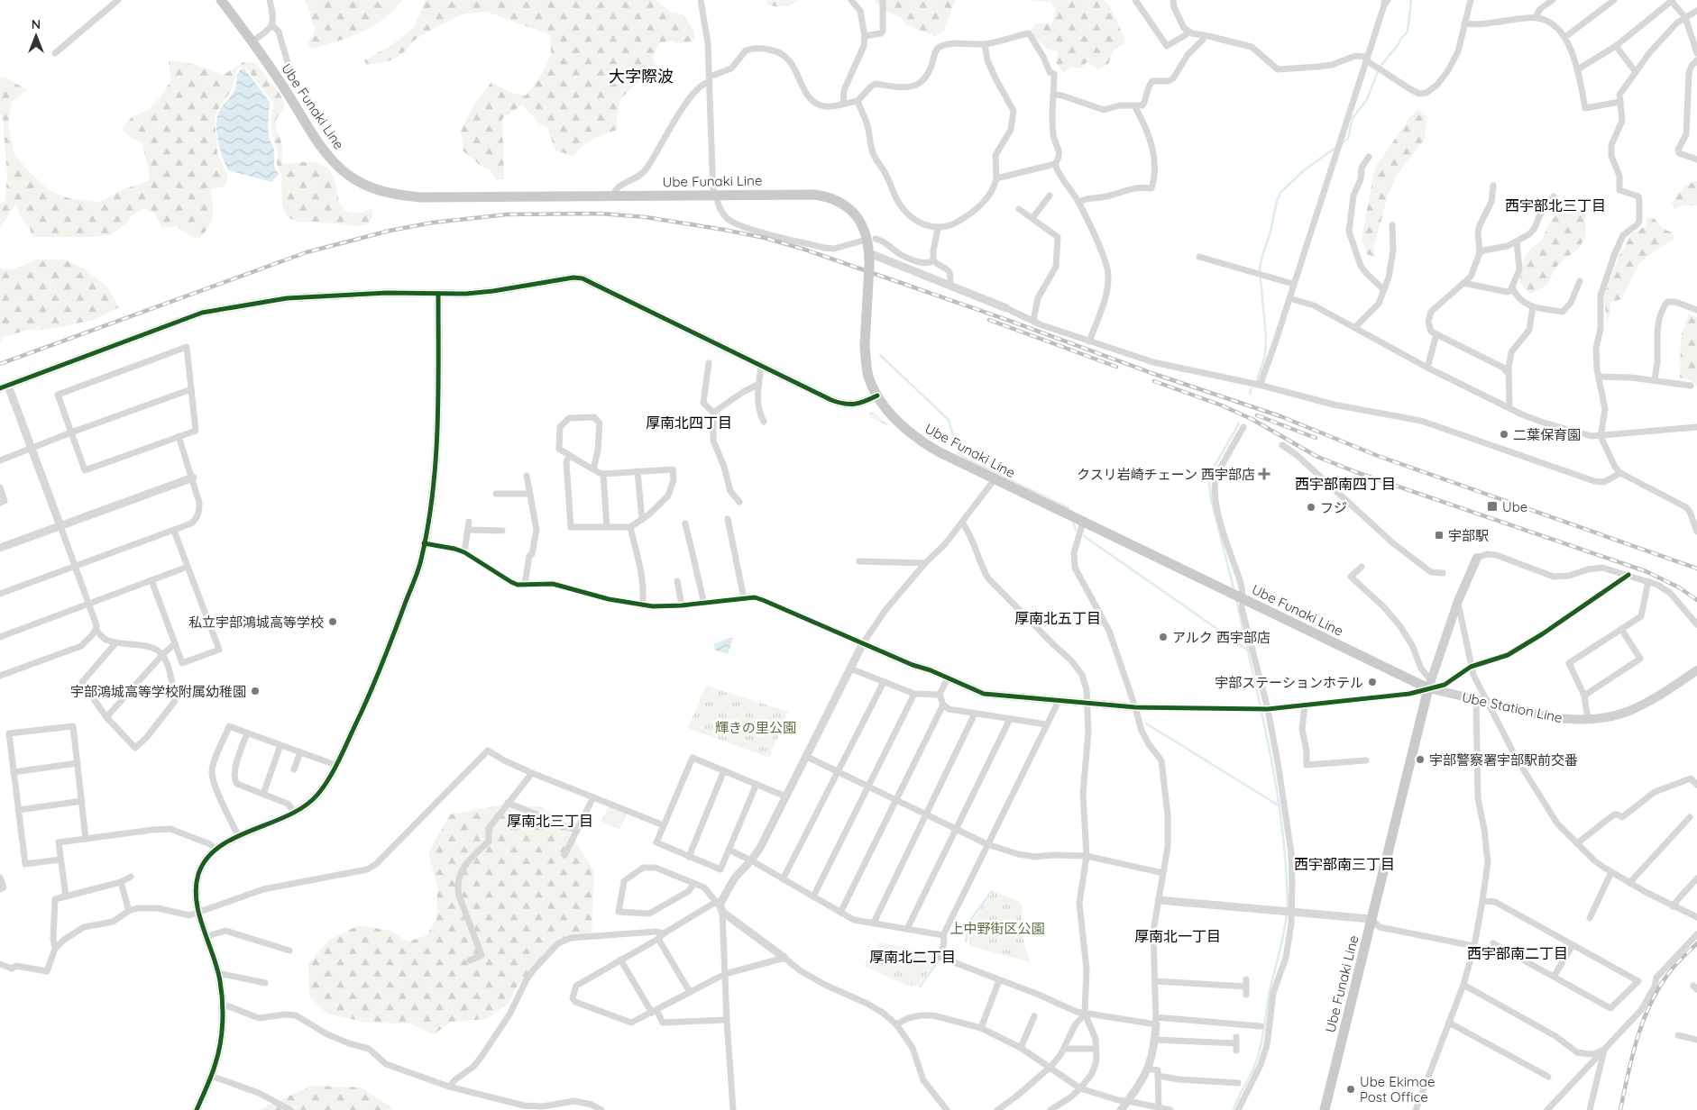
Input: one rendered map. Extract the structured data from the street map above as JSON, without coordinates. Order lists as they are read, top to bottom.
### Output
{
  "streets": {
    "main road": ["Ube Funaki Line", "Ube Station Line"]
  },
  "crossings": [
    ["Ube Funaki Line", "Ube Station Line"]
  ],
  "districts": [
    "大字際波",
    "西宇部北三丁目",
    "厚南北四丁目",
    "西宇部南四丁目",
    "厚南北五丁目",
    "厚南北三丁目",
    "西宇部南三丁目",
    "厚南北一丁目",
    "西宇部南二丁目",
    "厚南北二丁目"
  ],
  "parks": ["輝きの里公園", "上中野街区公園"],
  "places": {
    "other": [
      "二葉保育園",
      "フジ",
      "私立宇部鴻城高等学校",
      "アルク 西宇部店",
      "宇部ステーションホテル",
      "宇部鴻城高等学校附属幼稚園",
      "宇部警察署宇部駅前交番",
      "Ube Ekimae Post Office"
    ],
    "health": ["クスリ岩崎チェーン 西宇部店"],
    "transit": ["Ube", "宇部駅"]
  },
  "north": "top"
}
